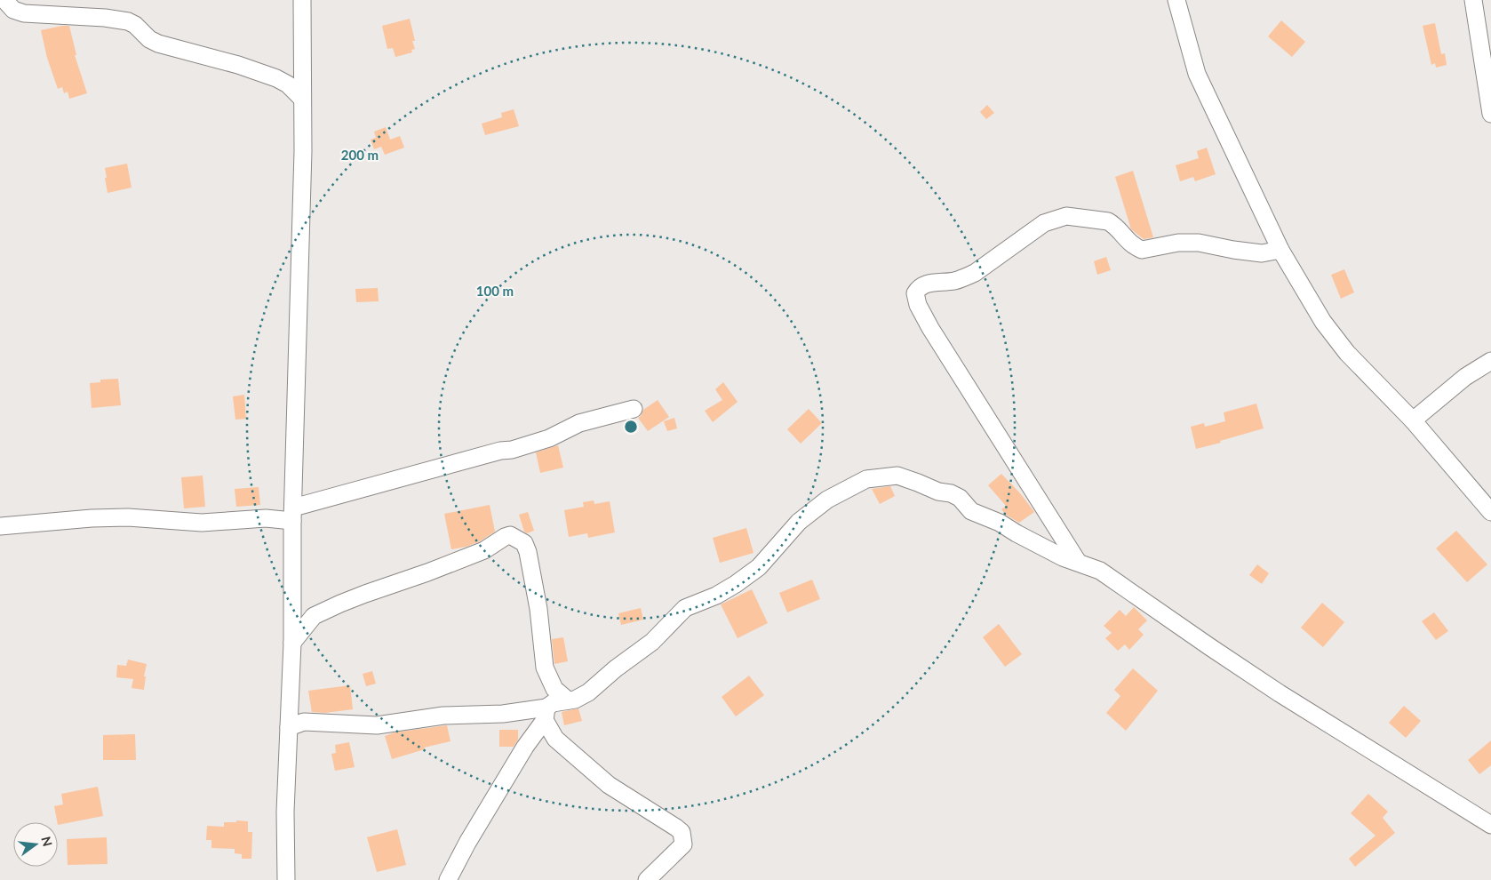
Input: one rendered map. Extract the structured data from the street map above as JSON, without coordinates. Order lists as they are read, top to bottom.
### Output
{
  "north": "right",
  "rings": ["200 m", "100 m"]
}
